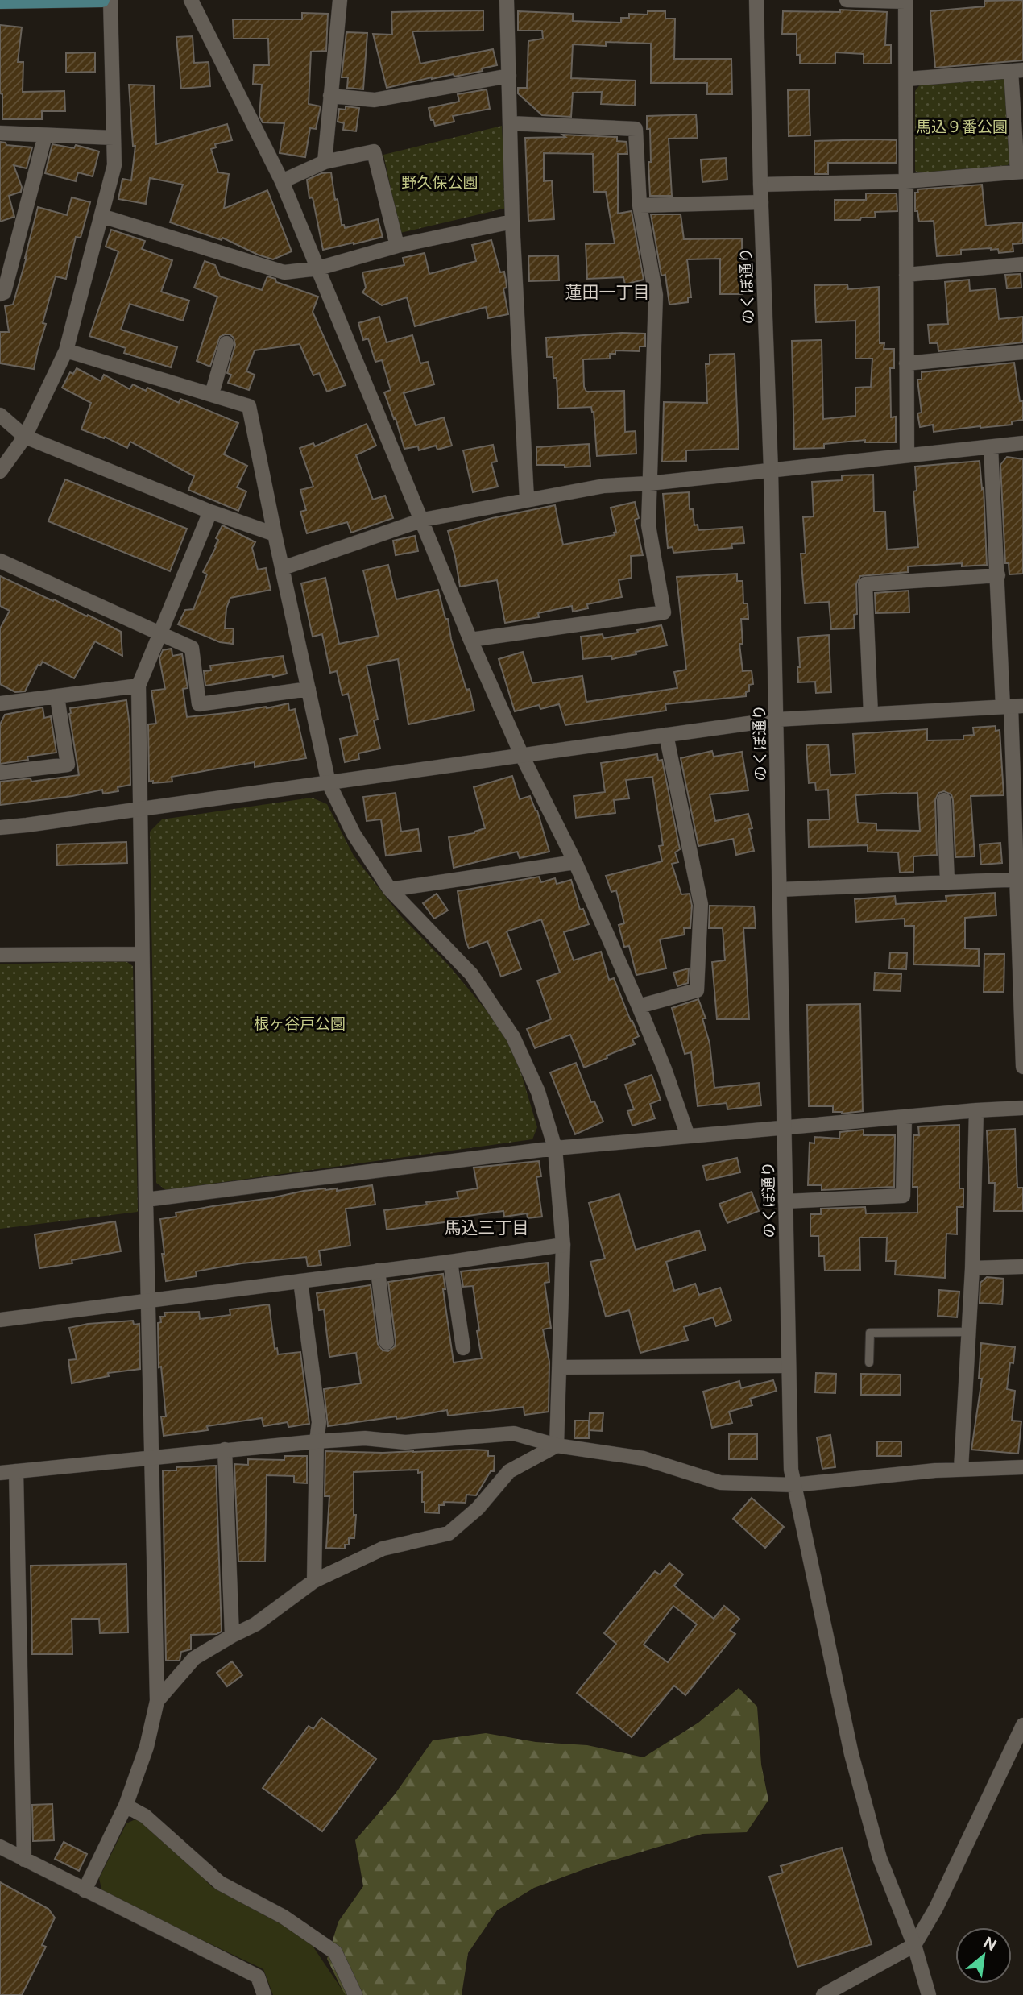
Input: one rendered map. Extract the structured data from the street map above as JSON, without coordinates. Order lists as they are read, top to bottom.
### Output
{
  "streets": {
    "street": ["のくぼ通り"]
  },
  "districts": ["蓮田一丁目", "馬込三丁目"],
  "parks": ["馬込９番公園", "野久保公園", "根ヶ谷戸公園"],
  "north": "top right"
}
